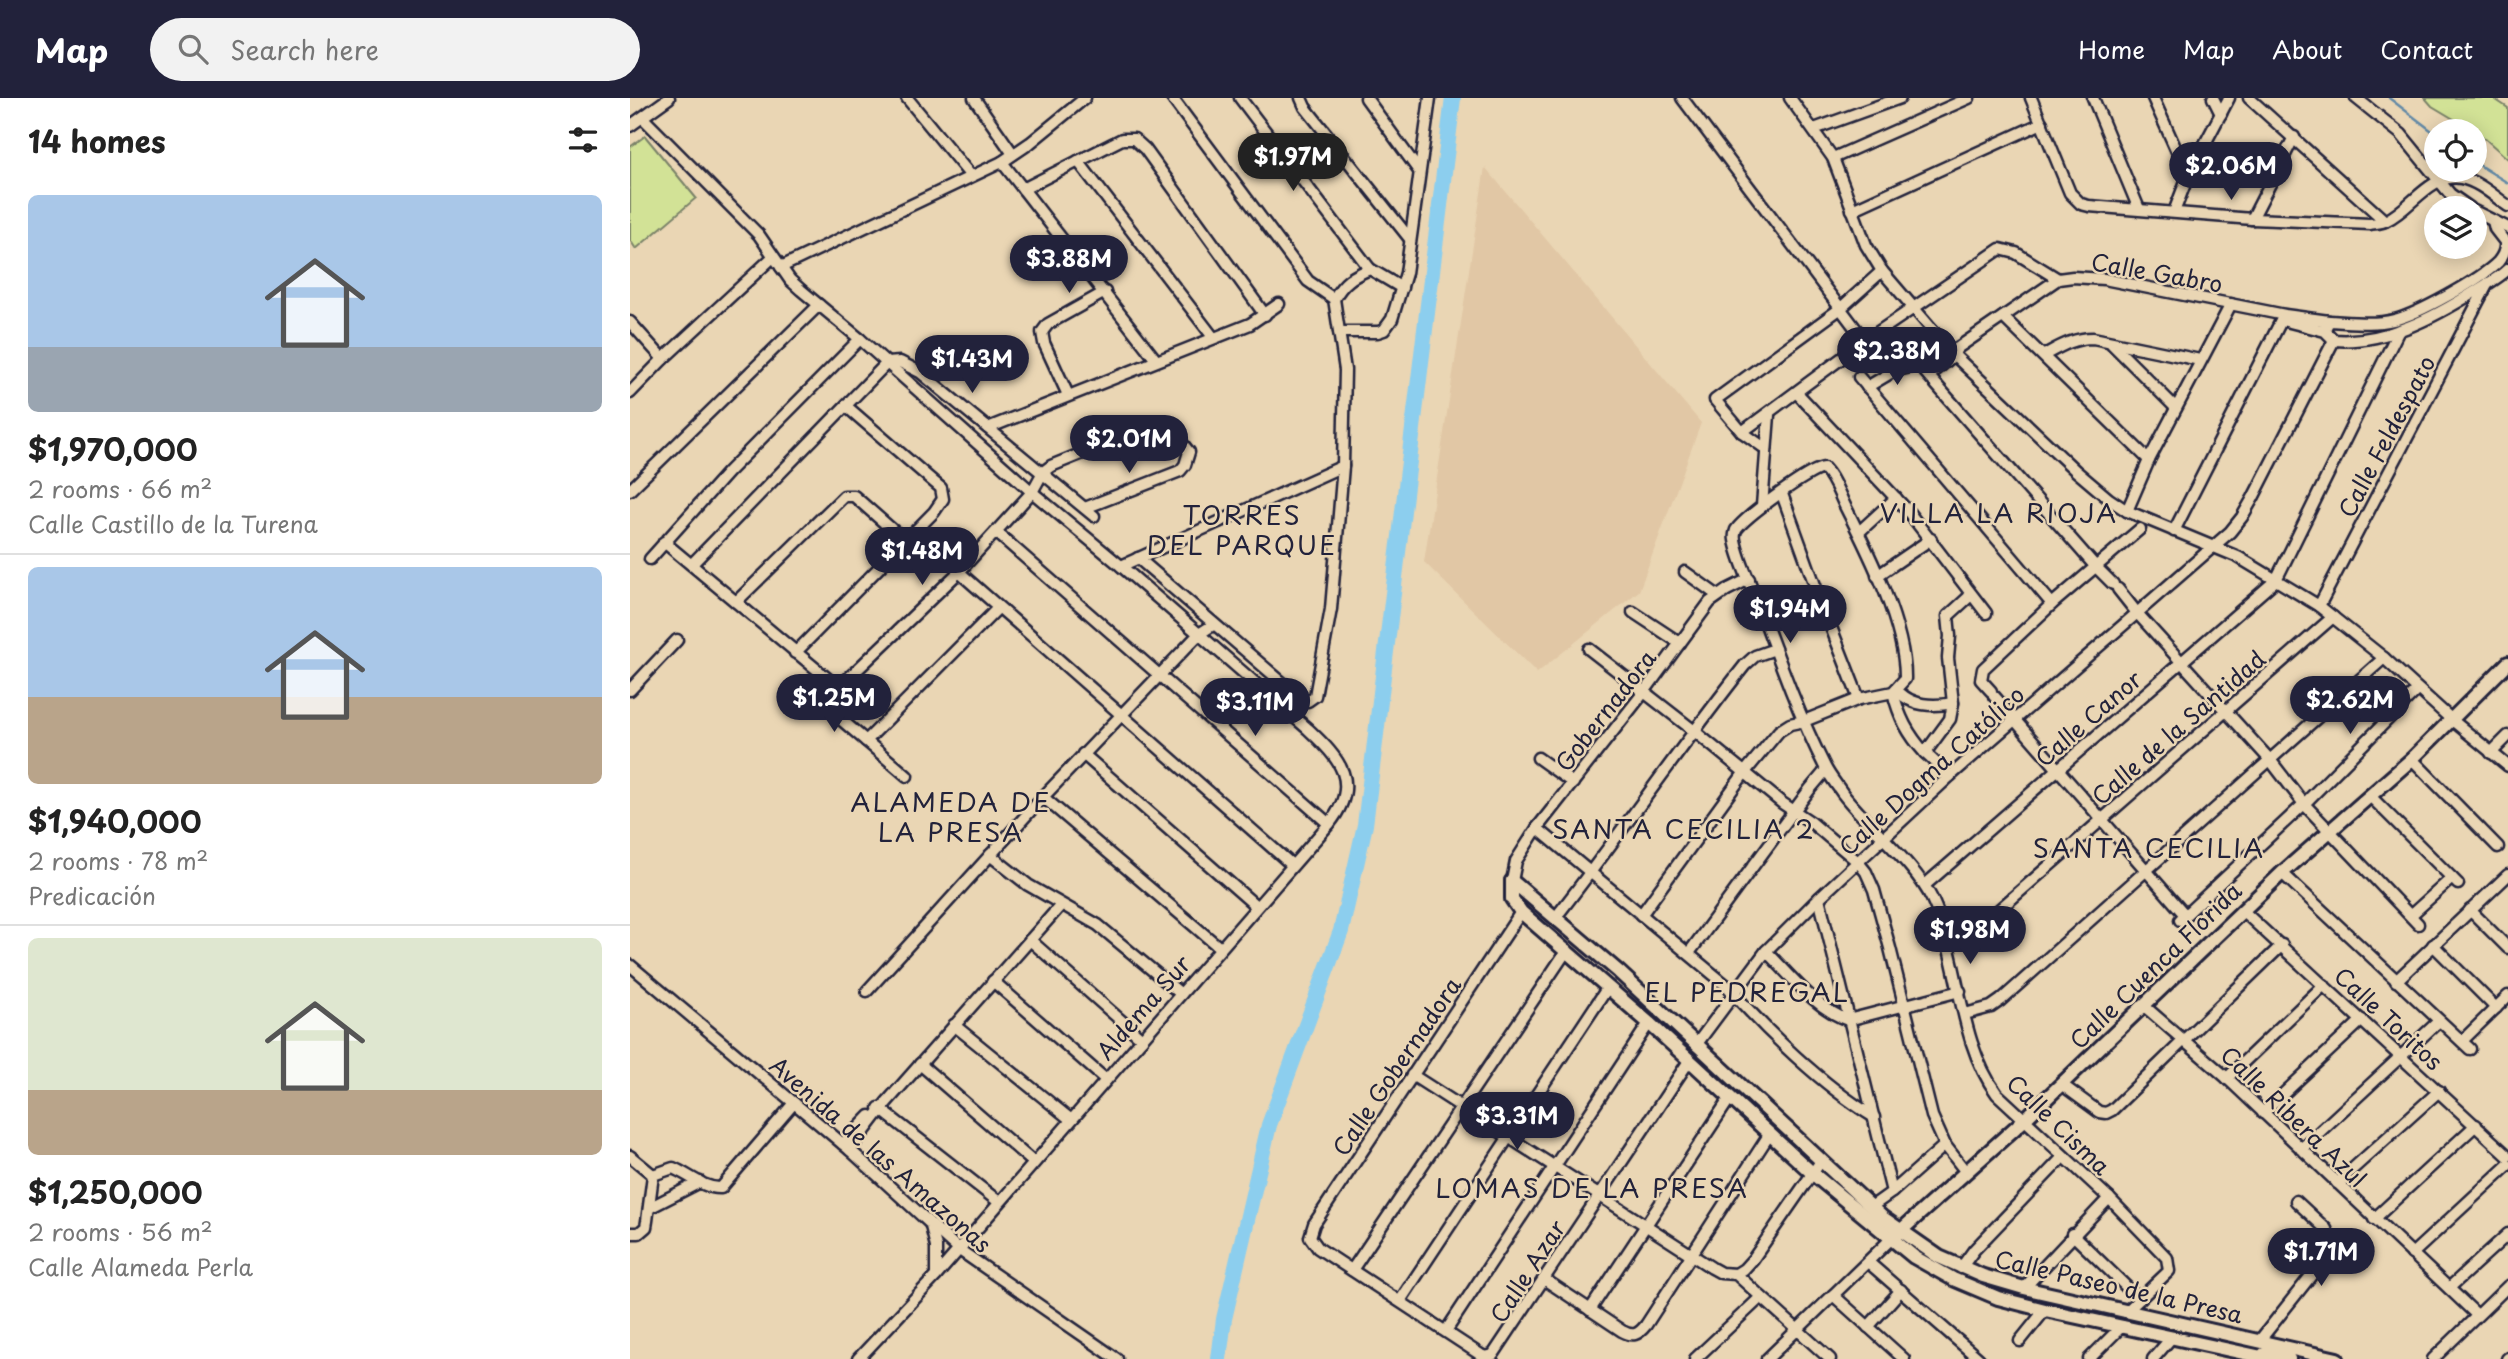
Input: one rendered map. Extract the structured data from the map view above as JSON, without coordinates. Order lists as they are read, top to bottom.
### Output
{
  "streets": {
    "street": [
      "Calle Gabro",
      "Calle Feldespato",
      "Gobernadora",
      "Calle Canor",
      "Calle de la Santidad",
      "Calle Dogma Católico",
      "Calle Cuenca Florida",
      "Aldema Sur",
      "Calle Toritos",
      "Calle Gobernadora",
      "Calle Ribera Azul",
      "Calle Cisma",
      "Avenida de las Amazonas",
      "Calle Azar",
      "Calle Paseo de la Presa"
    ]
  },
  "crossings": [
    ["Gobernadora", "Calle Cisma"],
    ["Calle Canor", "Calle Cisma"],
    ["Calle de la Santidad", "Calle Cisma"],
    ["Calle Dogma Católico", "Calle Cisma"],
    ["Calle Cuenca Florida", "Calle Toritos"],
    ["Calle Cuenca Florida", "Calle Ribera Azul"],
    ["Calle Cuenca Florida", "Calle Cisma"],
    ["Calle Cuenca Florida", "Calle Paseo de la Presa"],
    ["Aldema Sur", "Avenida de las Amazonas"]
  ],
  "districts": [
    "VILLA LA RIOJA",
    "TORRES DEL PARQUE",
    "ALAMEDA DE LA PRESA",
    "SANTA CECILIA 2",
    "SANTA CECILIA",
    "EL PEDREGAL",
    "LOMAS DE LA PRESA"
  ],
  "page": {
    "header": "Map",
    "search": "Search here",
    "nav": [
      "Home",
      "Map",
      "About",
      "Contact"
    ],
    "heading": "14 homes",
    "price": [
      "$1.97M",
      "$2.06M",
      "$3.88M",
      "$2.38M",
      "$1.43M",
      "$2.01M",
      "$1.48M",
      "$1.94M",
      "$1.25M",
      "$2.62M",
      "$3.11M",
      "$1.98M",
      "$3.31M",
      "$1.71M"
    ],
    "list": [
      {
        "name": "$1,970,000",
        "note": "2 rooms · 66 m² · Calle Castillo de la Turena"
      },
      {
        "name": "$1,940,000",
        "note": "2 rooms · 78 m² · Predicación"
      },
      {
        "name": "$1,250,000",
        "note": "2 rooms · 56 m² · Calle Alameda Perla"
      }
    ]
  }
}
